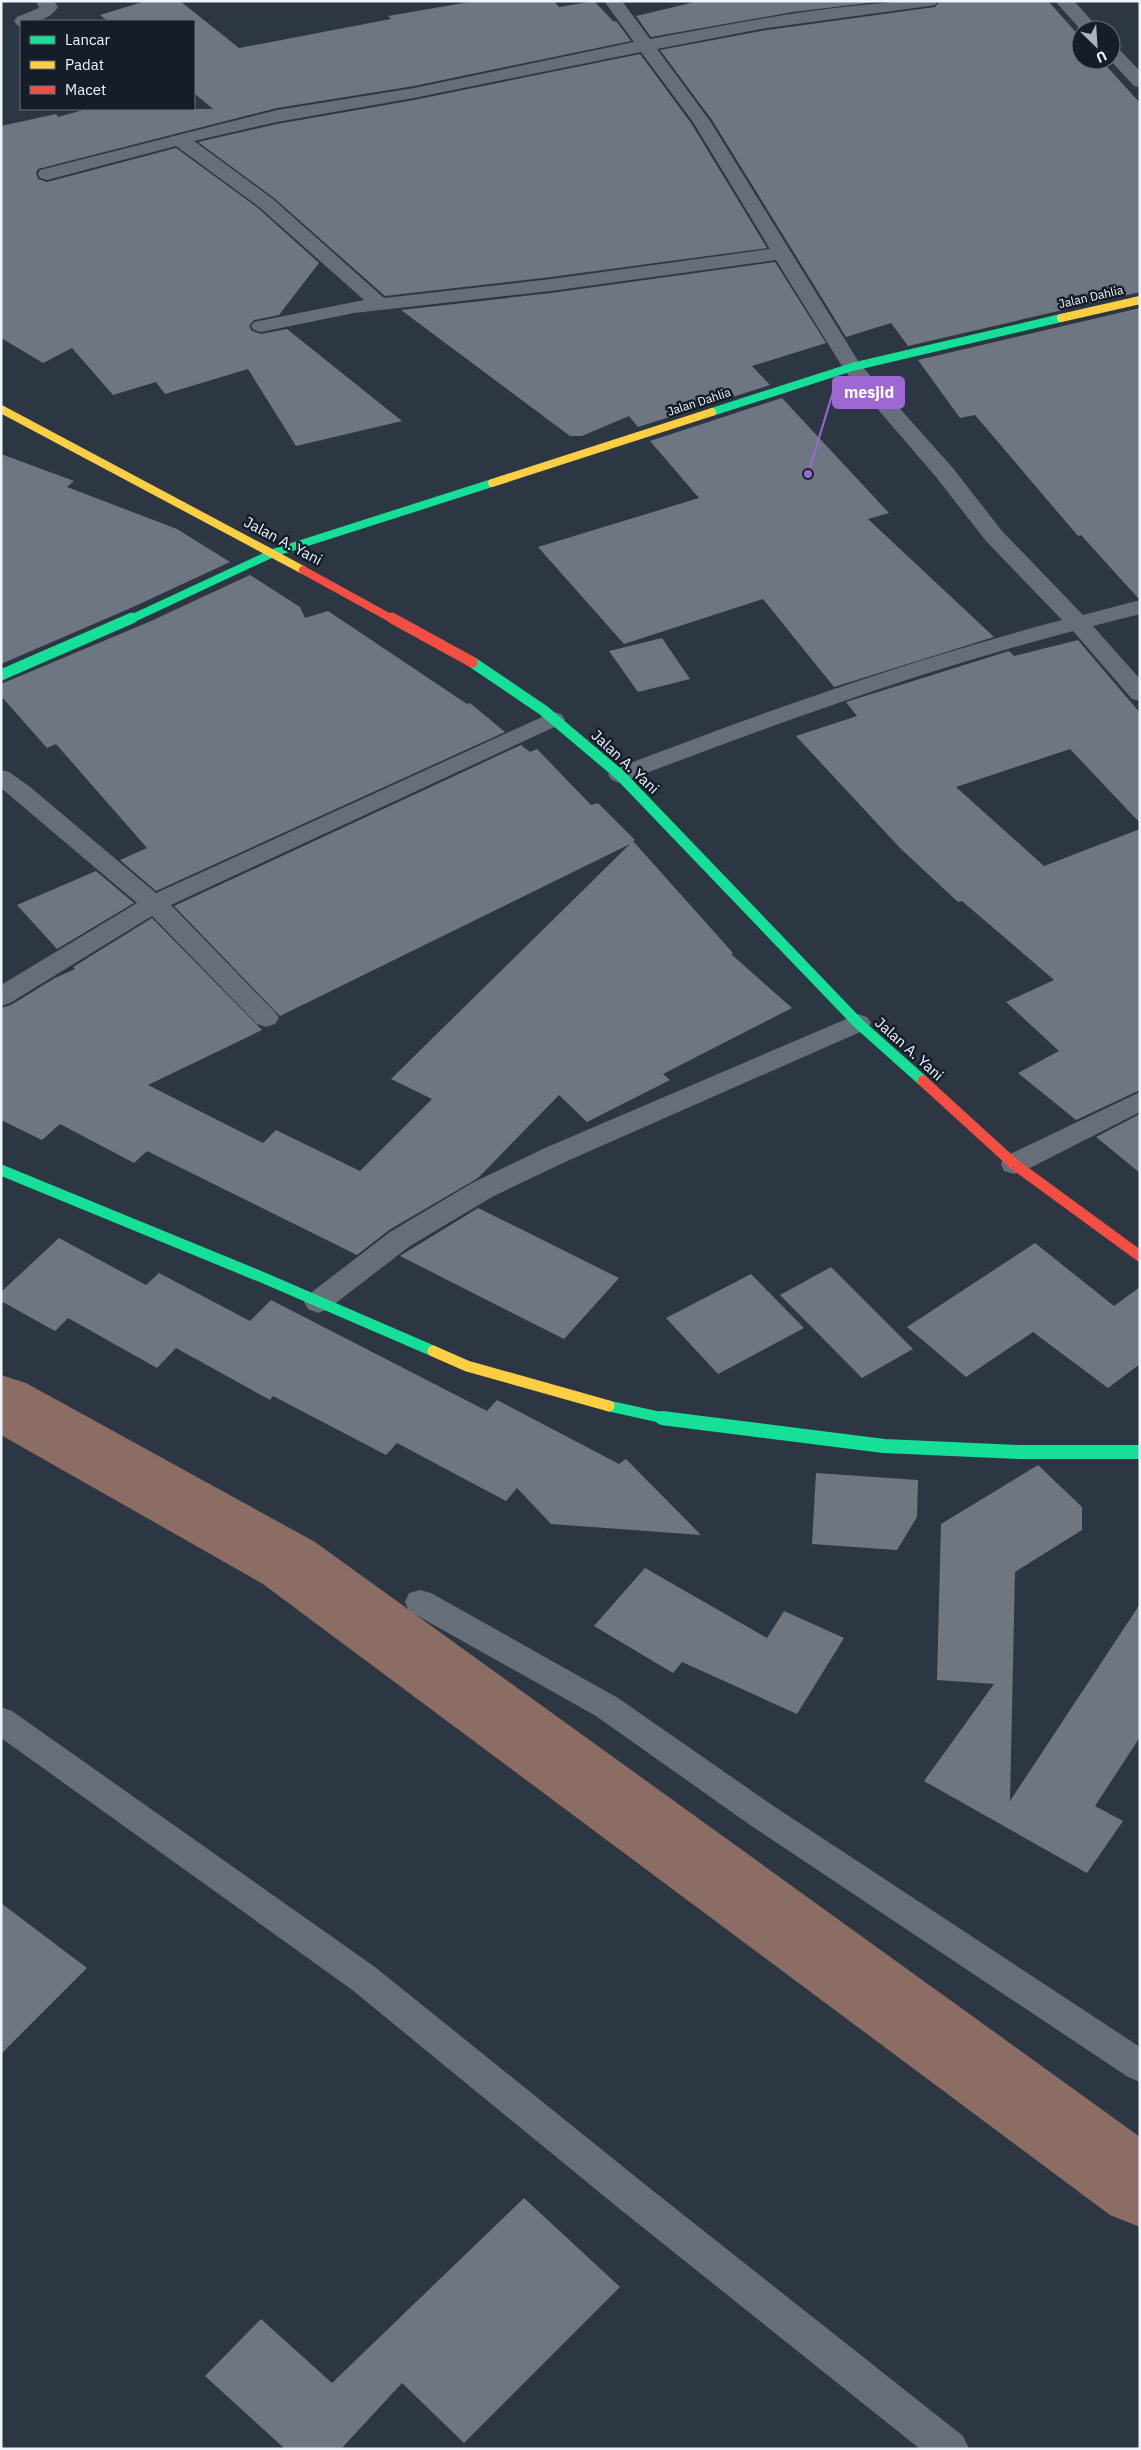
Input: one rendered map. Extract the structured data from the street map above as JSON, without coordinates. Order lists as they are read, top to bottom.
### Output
{
  "streets": {
    "main road": ["Jalan Dahlia", "Jalan A. Yani"]
  },
  "crossings": [
    ["Jalan Dahlia", "Jalan A. Yani"]
  ],
  "places": ["mesjid"],
  "legend": ["Lancar", "Padat", "Macet"],
  "north": "bottom right"
}
